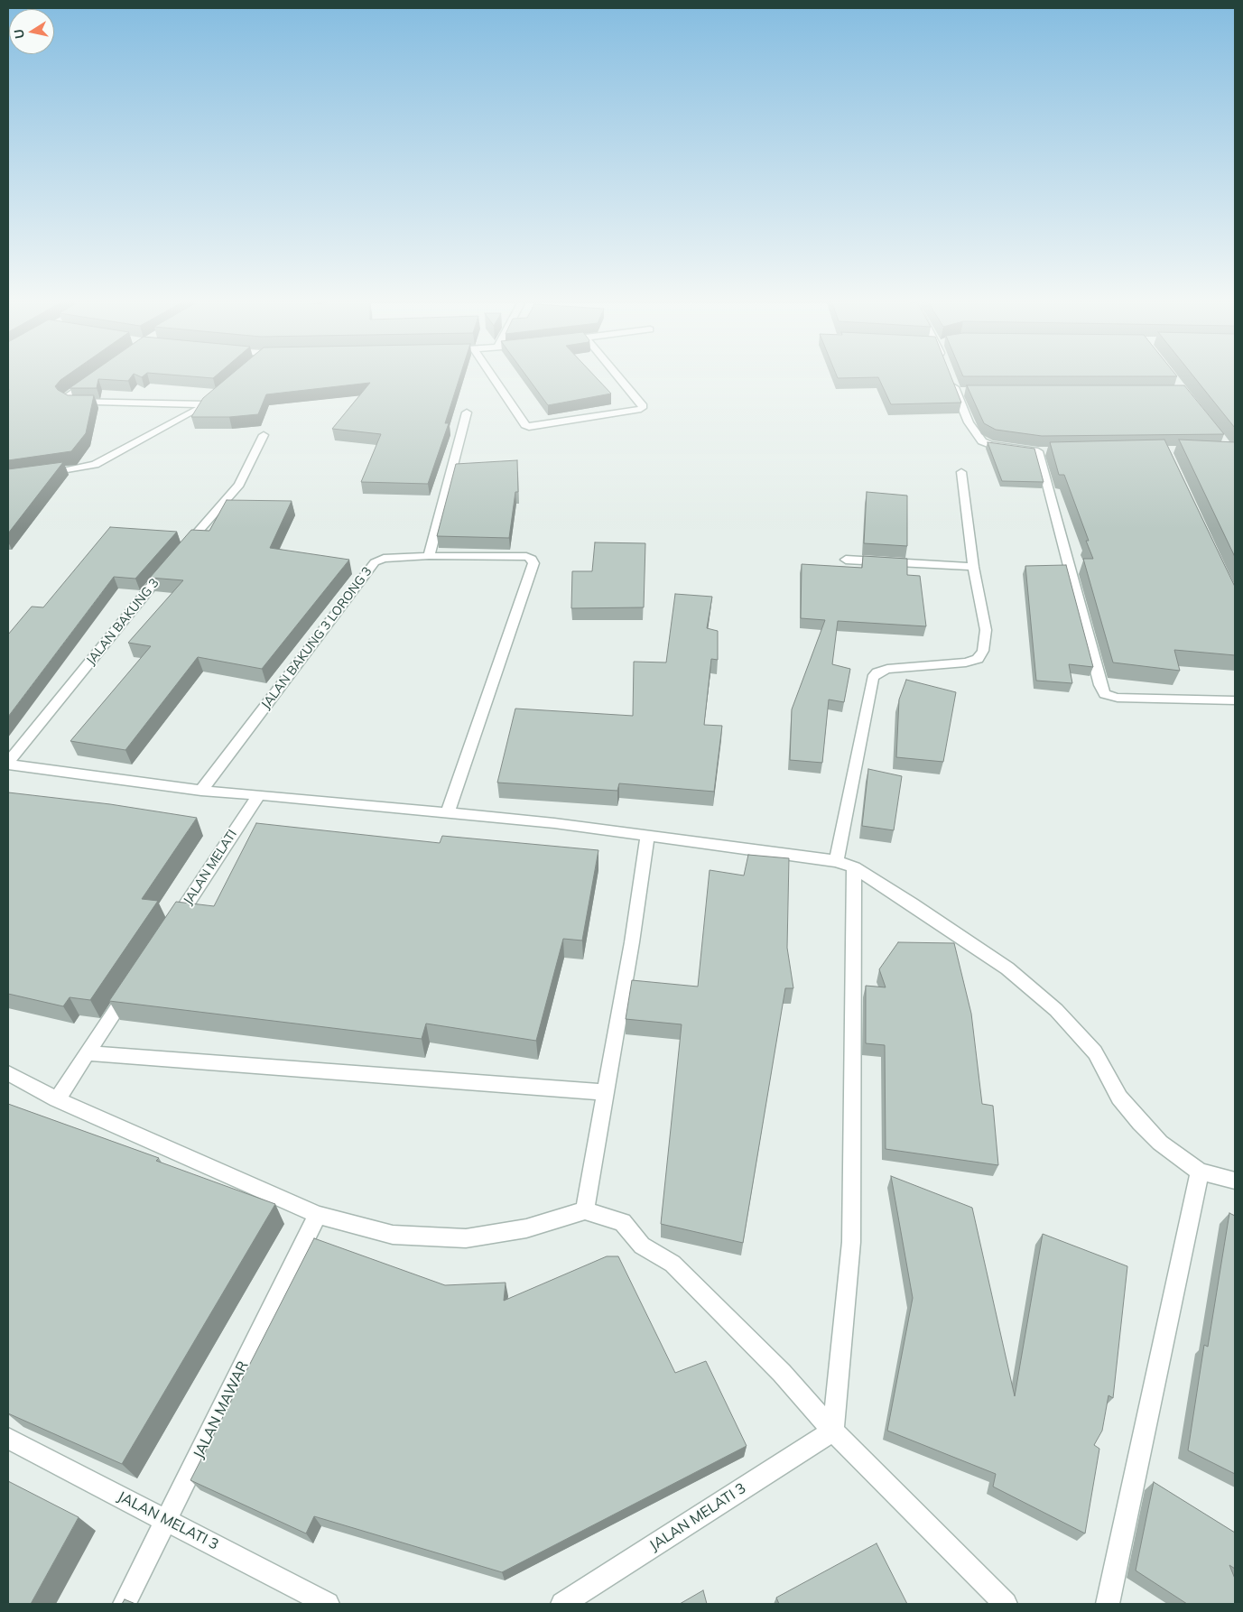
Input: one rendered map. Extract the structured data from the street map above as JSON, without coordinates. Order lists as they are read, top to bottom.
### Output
{
  "streets": {
    "street": [
      "JALAN BAKUNG 3",
      "JALAN BAKUNG 3 LORONG 3",
      "JALAN MELATI",
      "JALAN MAWAR",
      "JALAN MELATI 3"
    ]
  },
  "crossings": [
    ["JALAN MAWAR", "JALAN MELATI 3"]
  ],
  "north": "left"
}
